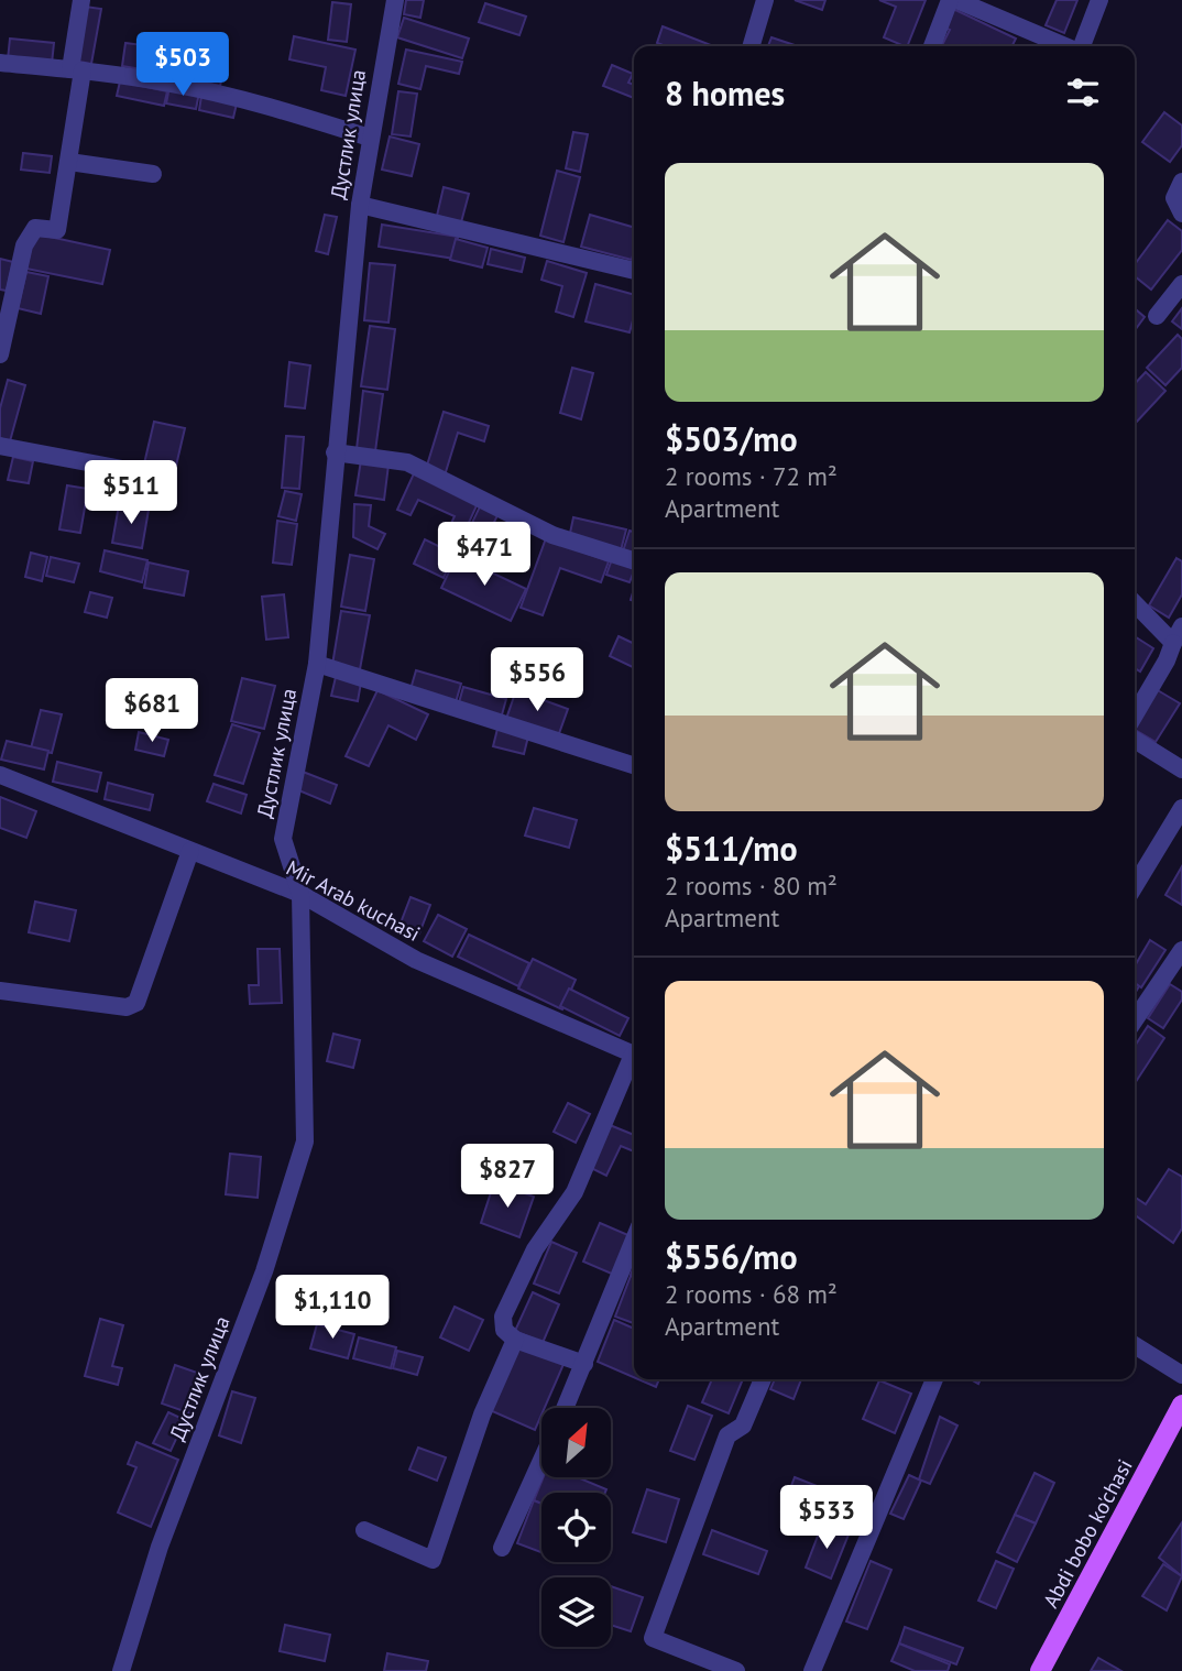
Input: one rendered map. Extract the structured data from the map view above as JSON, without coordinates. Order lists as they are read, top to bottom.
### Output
{
  "streets": {
    "main road": ["Abdi bobo ko'chasi"],
    "street": ["Дустлик улица", "Mir Arab kuchasi"]
  },
  "crossings": [
    ["Дустлик улица", "Mir Arab kuchasi"]
  ],
  "north": "top right",
  "page": {
    "price": [
      "$503",
      "$511",
      "$471",
      "$556",
      "$681",
      "$827",
      "$1,110",
      "$533"
    ],
    "heading": "8 homes",
    "list": [
      {
        "name": "$503/mo",
        "note": "2 rooms · 72 m² · Apartment"
      },
      {
        "name": "$511/mo",
        "note": "2 rooms · 80 m² · Apartment"
      },
      {
        "name": "$556/mo",
        "note": "2 rooms · 68 m² · Apartment"
      }
    ]
  }
}
